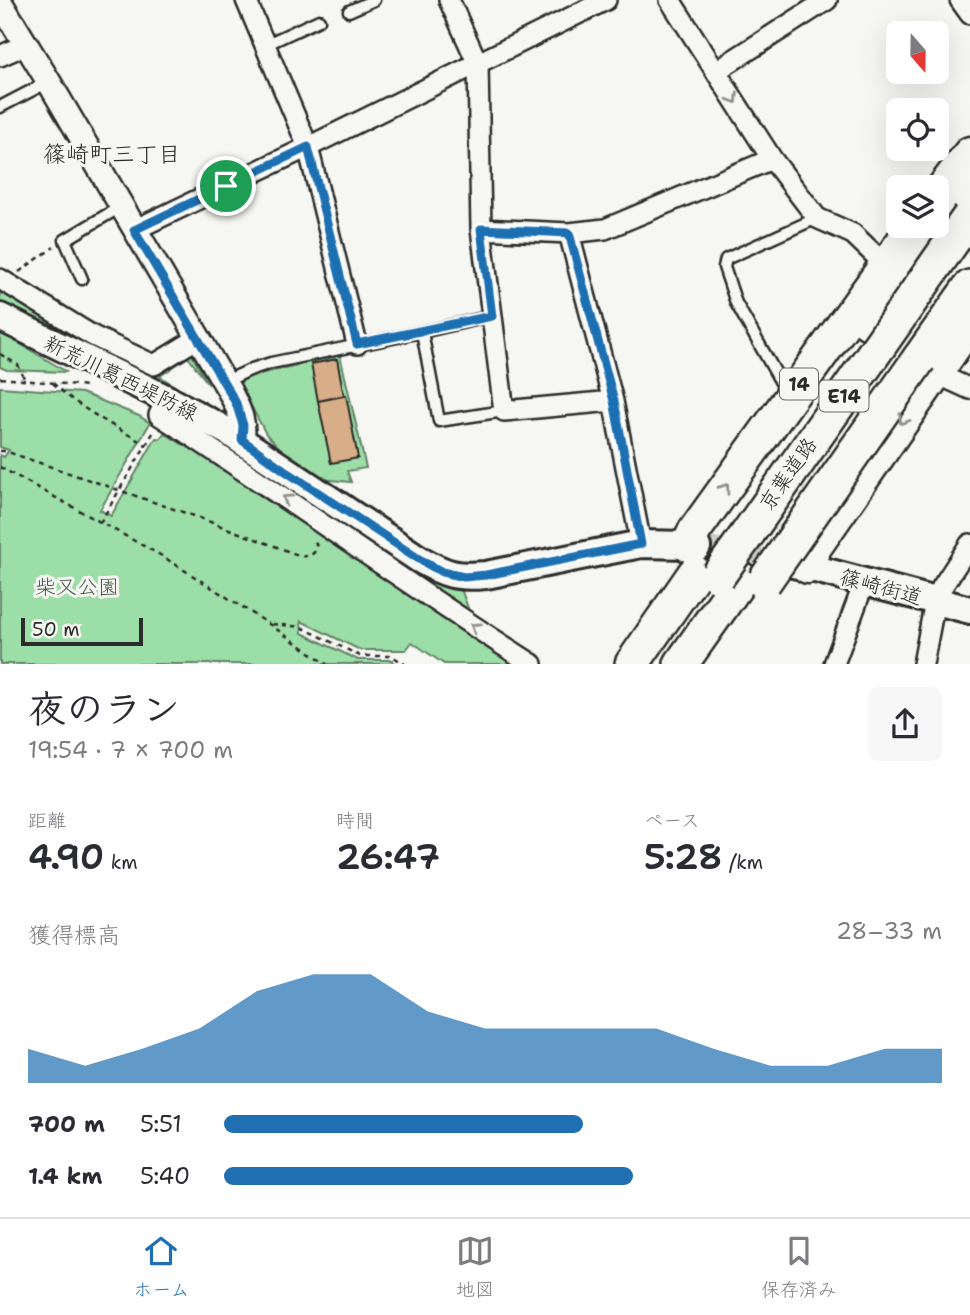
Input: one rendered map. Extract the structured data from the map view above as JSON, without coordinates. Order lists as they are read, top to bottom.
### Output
{
  "streets": {
    "highway": ["14", "E14", "京葉道路"],
    "main road": ["新荒川葛西堤防線", "篠崎街道"]
  },
  "crossings": [
    ["E14", "京葉道路"]
  ],
  "districts": ["篠崎町三丁目"],
  "parks": ["柴又公園"],
  "scale_bar": "50 m",
  "north": "bottom",
  "page": {
    "scale": "50 m",
    "heading": ["夜のラン", "19:54 · 7 × 700 m"],
    "stats": [
      ["距離", "4.90 km"],
      ["時間", "26:47"],
      ["ペース", "5:28 /km"]
    ],
    "chart": ["獲得標高", "28–33 m"],
    "list": [
      {
        "name": "700 m",
        "note": "5:51"
      },
      {
        "name": "1.4 km",
        "note": "5:40"
      }
    ],
    "tabs": ["ホーム", "地図", "保存済み"]
  }
}
